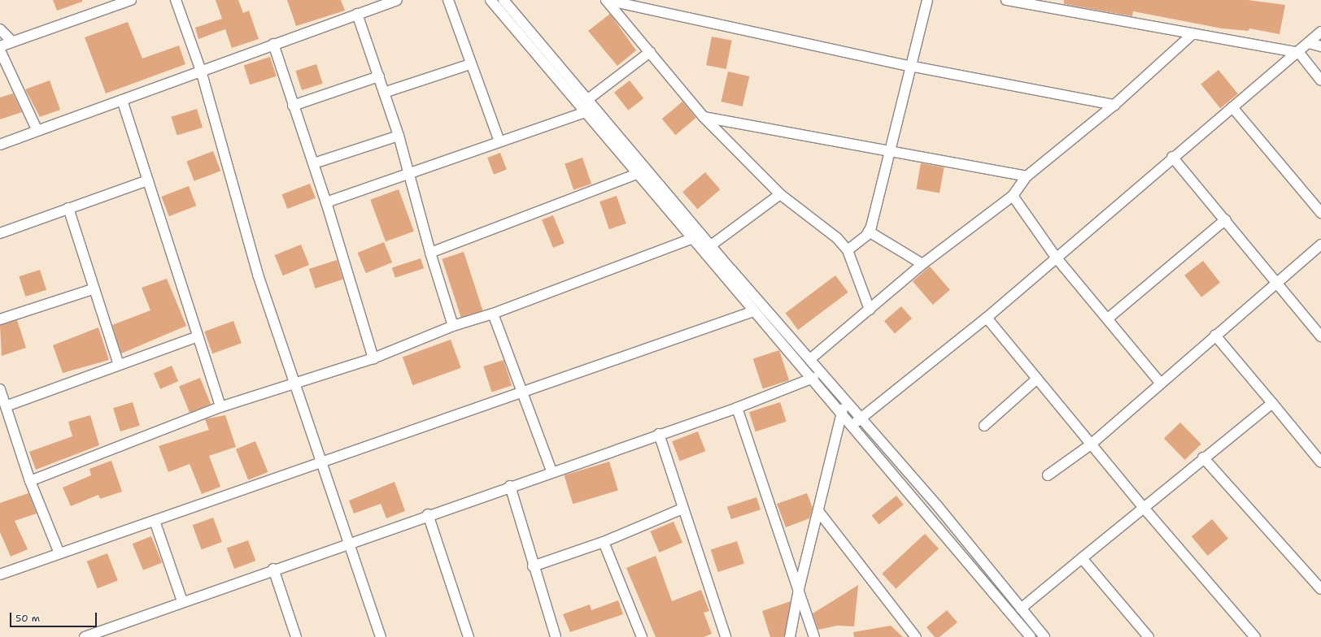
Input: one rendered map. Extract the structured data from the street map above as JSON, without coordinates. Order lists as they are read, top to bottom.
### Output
{
  "scale_bar": "50 m"
}
